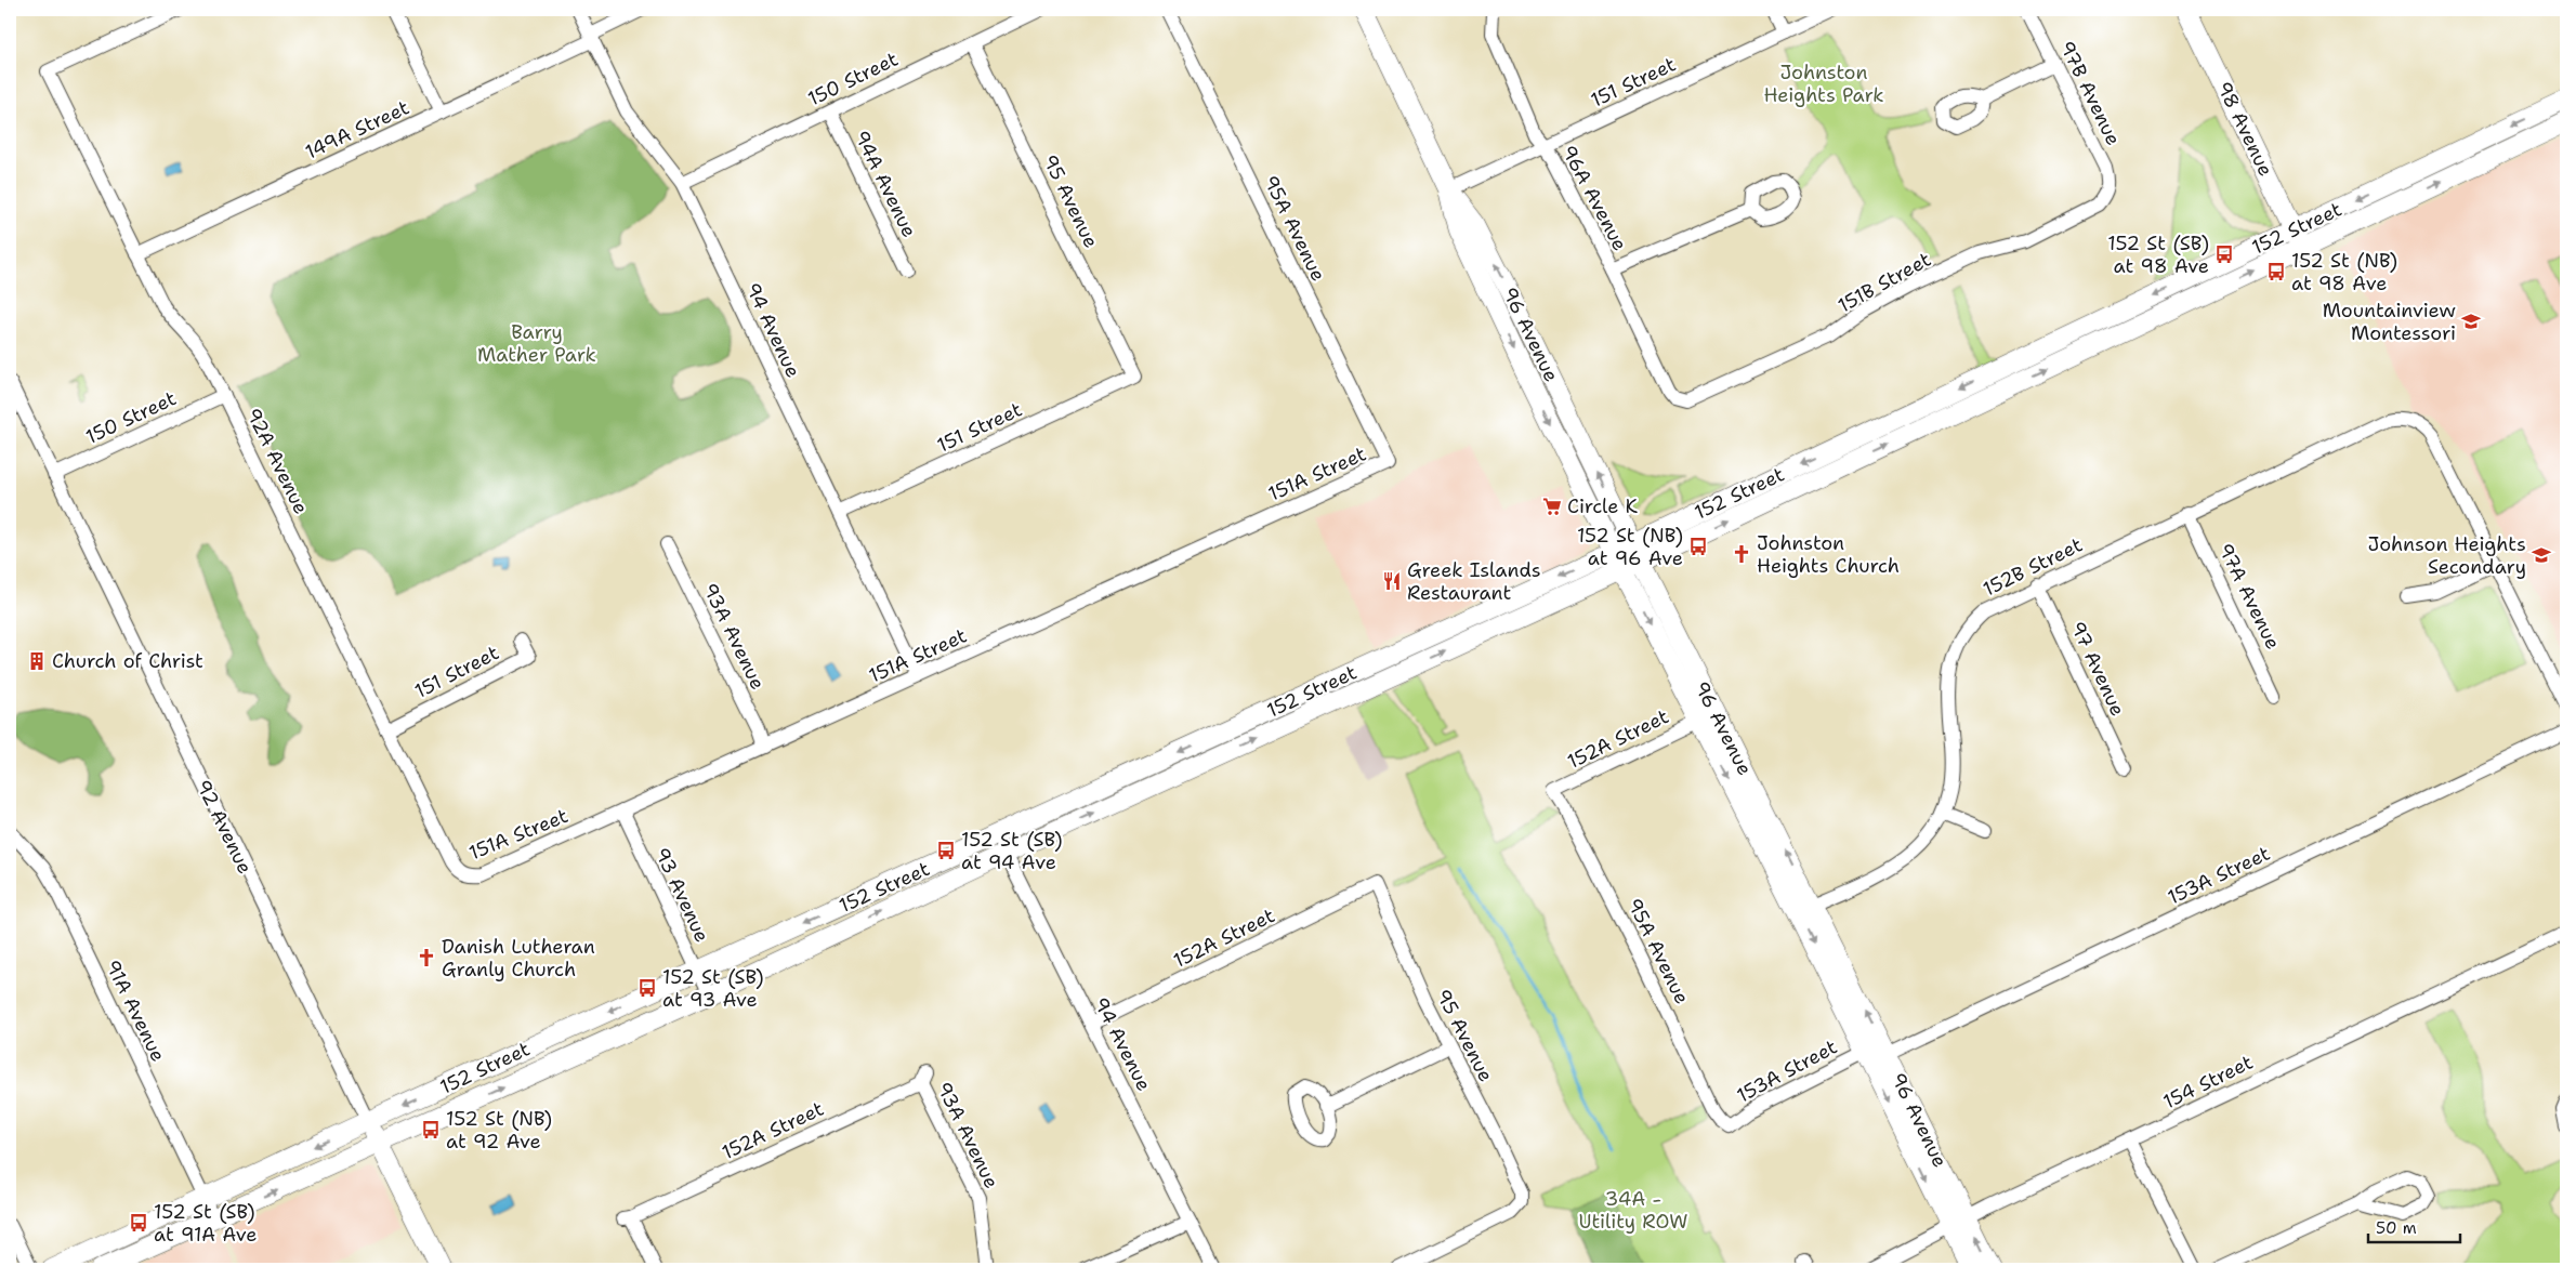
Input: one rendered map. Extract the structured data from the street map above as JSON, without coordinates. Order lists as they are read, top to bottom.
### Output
{
  "streets": {
    "main road": [
      "98 Avenue",
      "152 Street",
      "96 Avenue",
      "92 Avenue"
    ],
    "street": [
      "150 Street",
      "151 Street",
      "97B Avenue",
      "149A Street",
      "94A Avenue",
      "96A Avenue",
      "95 Avenue",
      "95A Avenue",
      "151B Street",
      "94 Avenue",
      "92A Avenue",
      "151A Street",
      "152B Street",
      "97A Avenue",
      "93A Avenue",
      "97 Avenue",
      "152A Street",
      "153A Street",
      "93 Avenue",
      "91A Avenue",
      "154 Street"
    ]
  },
  "crossings": [
    ["150 Street", "94A Avenue"],
    ["150 Street", "95 Avenue"],
    ["150 Street", "94 Avenue"],
    ["150 Street", "92A Avenue"],
    ["150 Street", "92 Avenue"],
    ["151 Street", "96A Avenue"],
    ["151 Street", "95 Avenue"],
    ["151 Street", "94 Avenue"],
    ["151 Street", "96 Avenue"],
    ["151 Street", "92A Avenue"],
    ["97B Avenue", "151B Street"],
    ["98 Avenue", "152 Street"],
    ["149A Street", "94 Avenue"],
    ["149A Street", "92A Avenue"],
    ["96A Avenue", "151B Street"],
    ["95 Avenue", "152A Street"],
    ["95A Avenue", "151A Street"],
    ["95A Avenue", "152A Street"],
    ["95A Avenue", "153A Street"],
    ["152 Street", "94 Avenue"],
    ["152 Street", "96 Avenue"],
    ["152 Street", "92 Avenue"],
    ["152 Street", "93 Avenue"],
    ["152 Street", "91A Avenue"],
    ["94 Avenue", "151A Street"],
    ["94 Avenue", "152A Street"],
    ["96 Avenue", "152B Street"],
    ["96 Avenue", "152A Street"],
    ["96 Avenue", "153A Street"],
    ["96 Avenue", "154 Street"],
    ["92A Avenue", "151A Street"],
    ["151A Street", "93A Avenue"],
    ["151A Street", "93 Avenue"],
    ["152B Street", "97A Avenue"],
    ["152B Street", "97 Avenue"],
    ["93A Avenue", "152A Street"]
  ],
  "parks": ["Johnston Heights Park", "Barry Mather Park", "34A - Utility ROW"],
  "places": {
    "bus stop": [
      "152 St (SB) at 98 Ave",
      "152 St (NB) at 98 Ave",
      "152 St (NB) at 96 Ave",
      "152 St (SB) at 94 Ave",
      "152 St (SB) at 93 Ave",
      "152 St (NB) at 92 Ave",
      "152 St (SB) at 91A Ave"
    ],
    "school or university": ["Mountainview Montessori", "Johnson Heights Secondary"],
    "supermarket": ["Circle K"],
    "church": ["Johnston Heights Church", "Danish Lutheran Granly Church"],
    "restaurant": ["Greek Islands Restaurant"],
    "building": ["Church of Christ"]
  },
  "scale_bar": "50 m"
}
